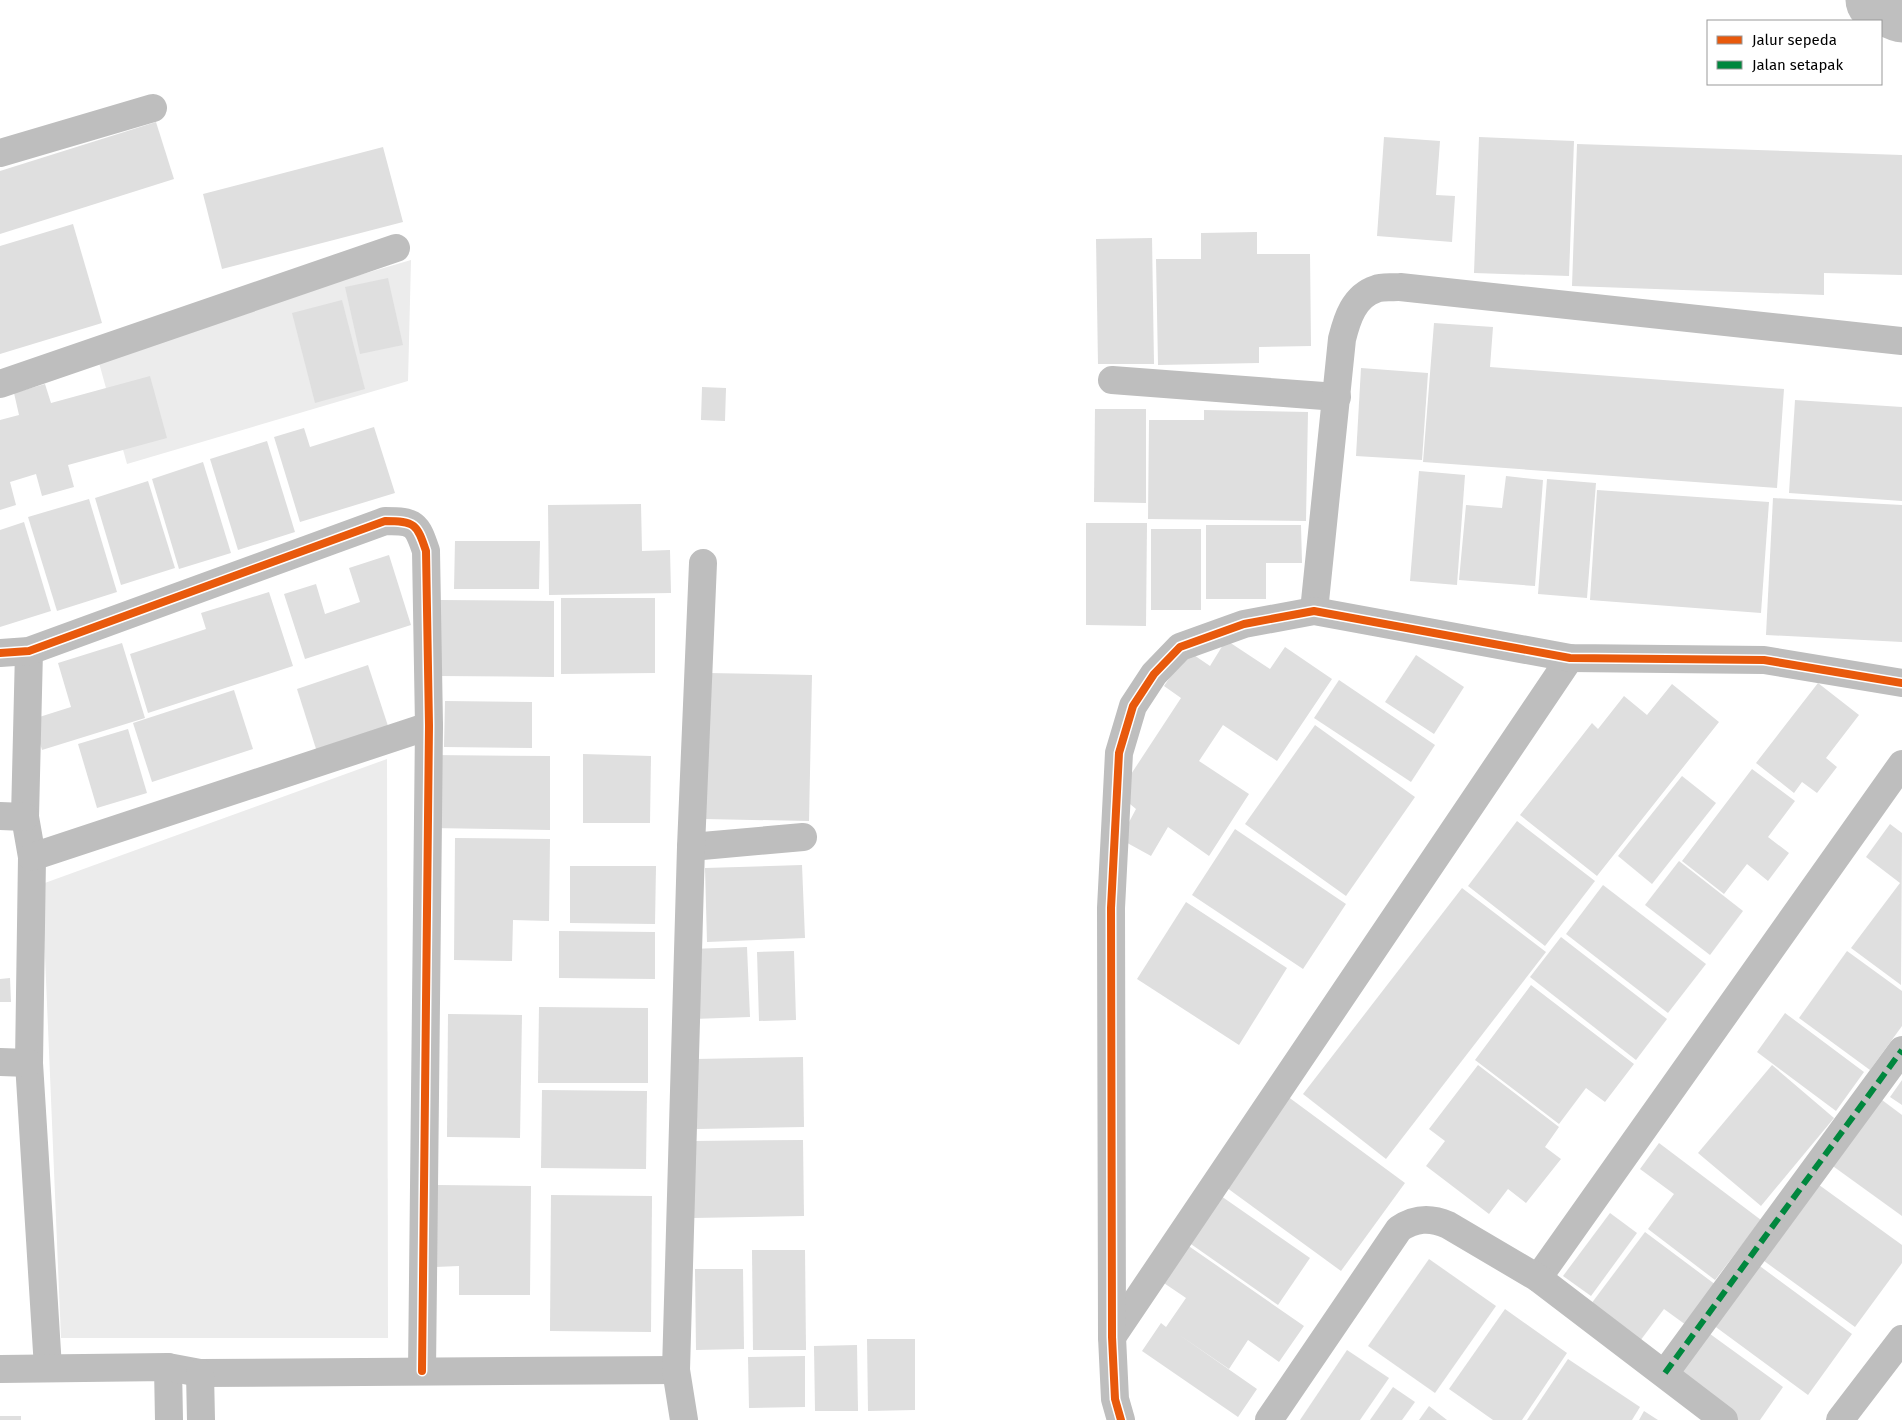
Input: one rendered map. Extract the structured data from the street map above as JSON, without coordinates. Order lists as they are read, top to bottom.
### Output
{
  "legend": ["Jalur sepeda", "Jalan setapak"]
}
